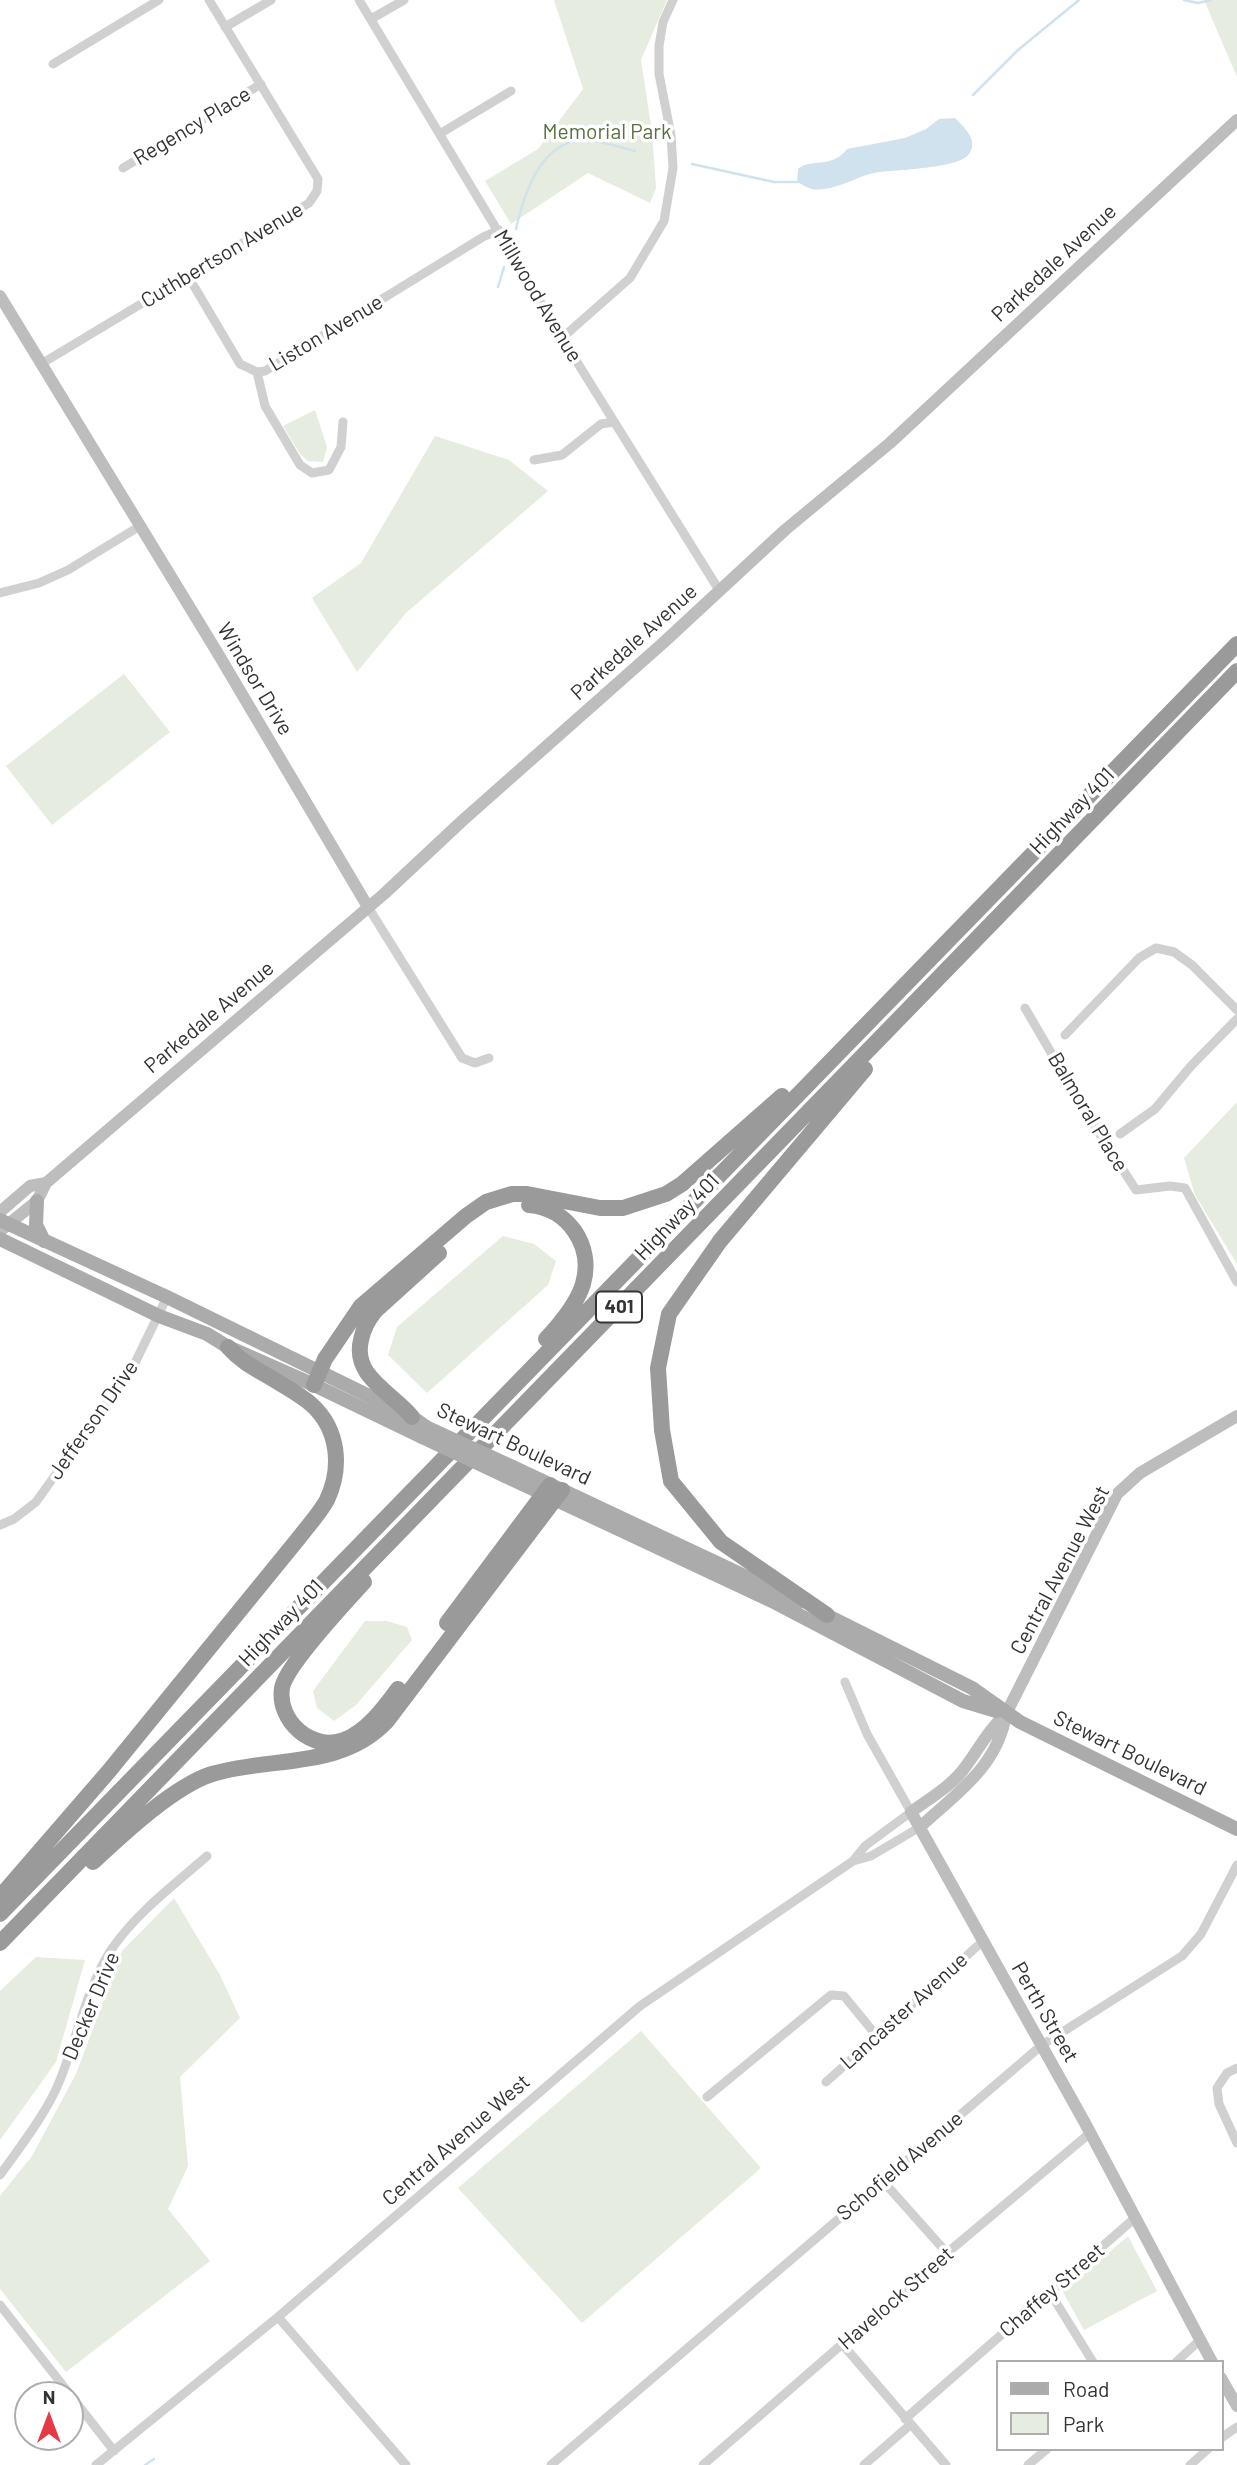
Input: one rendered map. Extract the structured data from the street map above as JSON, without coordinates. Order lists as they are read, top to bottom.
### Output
{
  "streets": {
    "highway": ["Highway 401", "401"],
    "main road": ["Stewart Boulevard"],
    "street": [
      "Regency Place",
      "Cuthbertson Avenue",
      "Parkedale Avenue",
      "Millwood Avenue",
      "Liston Avenue",
      "Windsor Drive",
      "Balmoral Place",
      "Jefferson Drive",
      "Central Avenue West",
      "Decker Drive",
      "Lancaster Avenue",
      "Perth Street",
      "Schofield Avenue",
      "Chaffey Street",
      "Havelock Street"
    ]
  },
  "crossings": [
    ["Regency Place", "Cuthbertson Avenue"],
    ["Cuthbertson Avenue", "Liston Avenue"],
    ["Cuthbertson Avenue", "Windsor Drive"],
    ["Parkedale Avenue", "Millwood Avenue"],
    ["Parkedale Avenue", "Windsor Drive"],
    ["Parkedale Avenue", "Stewart Boulevard"],
    ["Millwood Avenue", "Liston Avenue"],
    ["Jefferson Drive", "Stewart Boulevard"],
    ["Stewart Boulevard", "Central Avenue West"],
    ["Central Avenue West", "Perth Street"],
    ["Lancaster Avenue", "Perth Street"],
    ["Perth Street", "Schofield Avenue"],
    ["Perth Street", "Chaffey Street"],
    ["Perth Street", "Havelock Street"]
  ],
  "parks": ["Memorial Park"],
  "legend": ["Road", "Park"],
  "north": "top"
}
